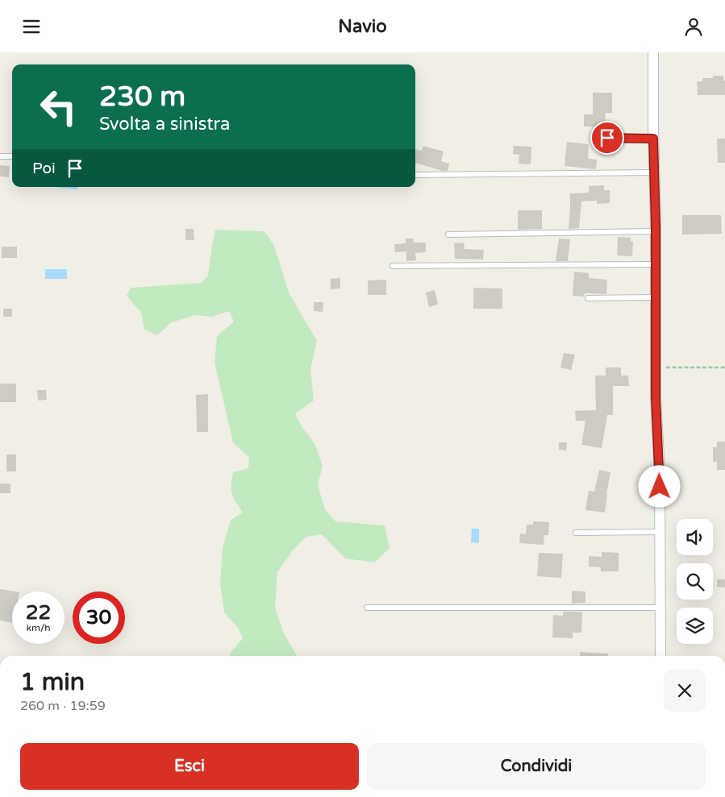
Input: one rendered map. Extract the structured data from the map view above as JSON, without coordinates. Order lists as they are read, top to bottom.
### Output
{
  "page": {
    "header": "Navio",
    "turn": ["230 m", "Svolta a sinistra"],
    "then": "Poi",
    "speed": "22 km/h",
    "limit": "30",
    "heading": ["1 min", "260 m · 19:59"],
    "buttons": ["Esci", "Condividi"]
  }
}
